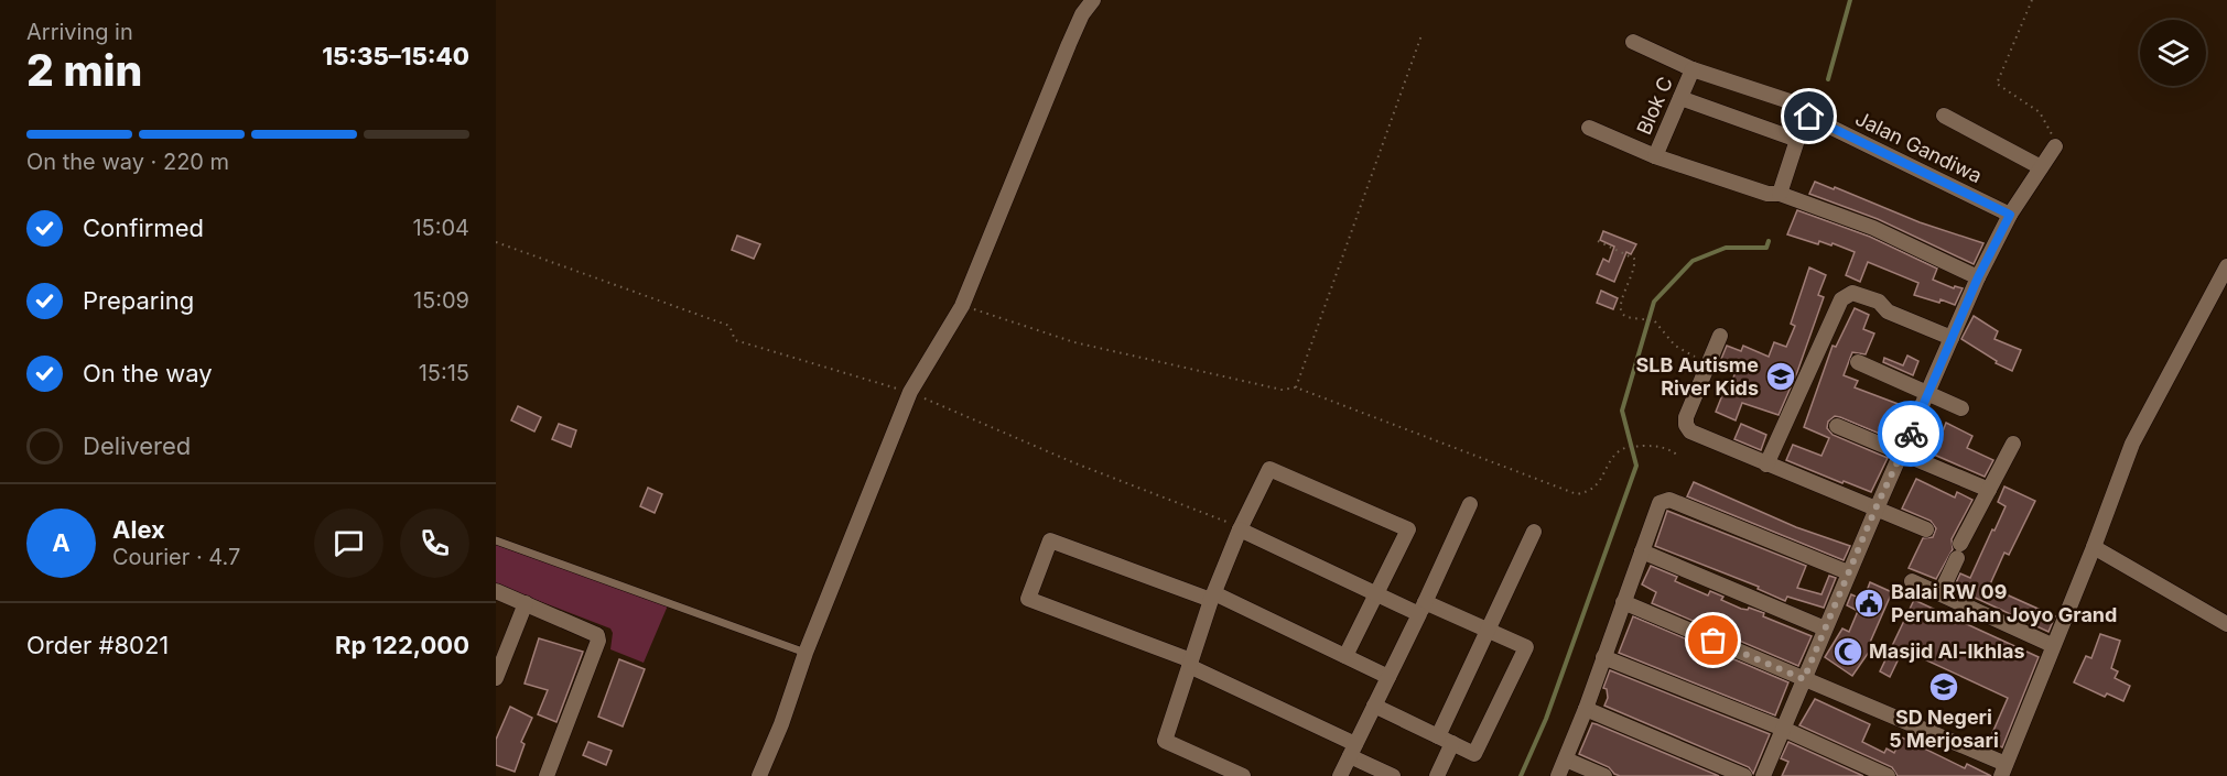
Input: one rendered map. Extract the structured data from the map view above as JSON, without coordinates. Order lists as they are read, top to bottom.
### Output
{
  "streets": {
    "street": ["Blok C", "Jalan Gandiwa"]
  },
  "crossings": [
    ["Blok C", "Jalan Gandiwa"]
  ],
  "places": {
    "school or university": ["SLB Autisme River Kids", "SD Negeri 5 Merjosari"],
    "public building": ["Balai RW 09 Perumahan Joyo Grand"],
    "mosque": ["Masjid Al-Ikhlas"]
  },
  "page": {
    "heading": ["2 min", "Arriving in", "15:35–15:40"],
    "panel": [
      "Alex",
      "Courier · 4.7",
      "Order #8021",
      "Rp 122,000"
    ],
    "bar": "On the way · 220 m",
    "list": [
      ["Confirmed", "15:04"],
      ["Preparing", "15:09"],
      ["On the way", "15:15"],
      "Delivered"
    ],
    "round": "A"
  }
}
